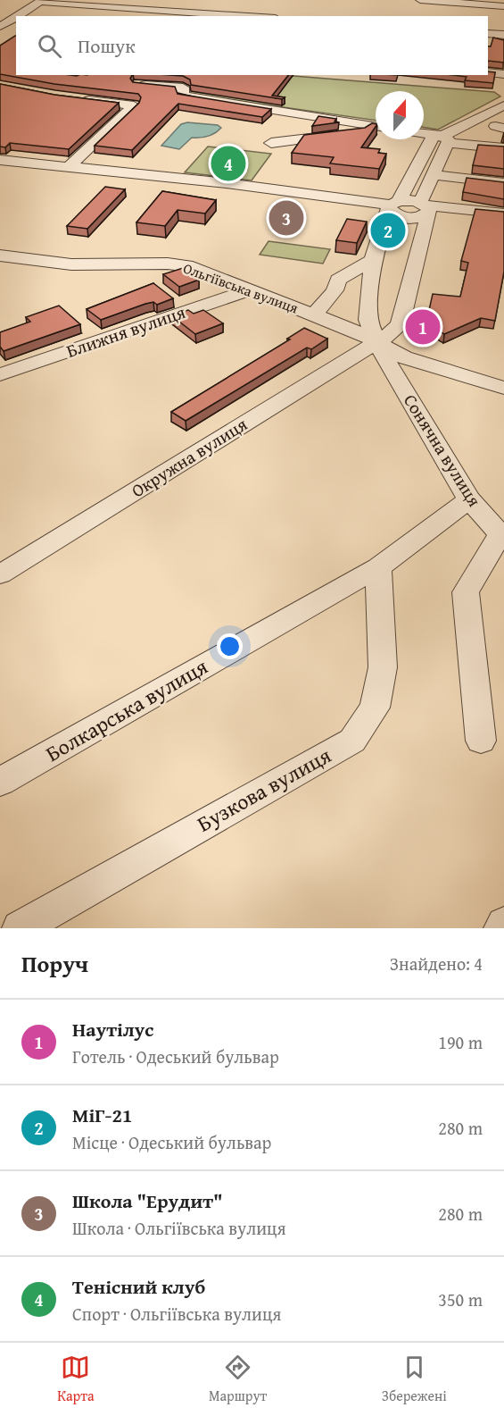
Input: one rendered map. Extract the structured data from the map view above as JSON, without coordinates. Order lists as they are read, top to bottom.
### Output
{
  "streets": {
    "street": [
      "Ольгіївська вулиця",
      "Ближня вулиця",
      "Сонячна вулиця",
      "Окружна вулиця",
      "Болкарська вулиця",
      "Бузкова вулиця"
    ]
  },
  "crossings": [
    ["Ольгіївська вулиця", "Ближня вулиця"],
    ["Ольгіївська вулиця", "Сонячна вулиця"],
    ["Ольгіївська вулиця", "Окружна вулиця"],
    ["Сонячна вулиця", "Окружна вулиця"],
    ["Сонячна вулиця", "Болкарська вулиця"],
    ["Болкарська вулиця", "Бузкова вулиця"]
  ],
  "north": "top",
  "page": {
    "search": "Пошук",
    "pins": [
      "4",
      "3",
      "2",
      "1"
    ],
    "heading": ["Поруч", "Знайдено: 4"],
    "list": [
      {
        "mark": "1",
        "name": "Наутілус",
        "note": "Готель · Одеський бульвар",
        "value": "190 m"
      },
      {
        "mark": "2",
        "name": "МіГ-21",
        "note": "Місце · Одеський бульвар",
        "value": "280 m"
      },
      {
        "mark": "3",
        "name": "Школа \"Ерудит\"",
        "note": "Школа · Ольгіївська вулиця",
        "value": "280 m"
      },
      {
        "mark": "4",
        "name": "Тенісний клуб",
        "note": "Спорт · Ольгіївська вулиця",
        "value": "350 m"
      }
    ],
    "nav": ["Карта", "Маршрут", "Збережені"]
  }
}
